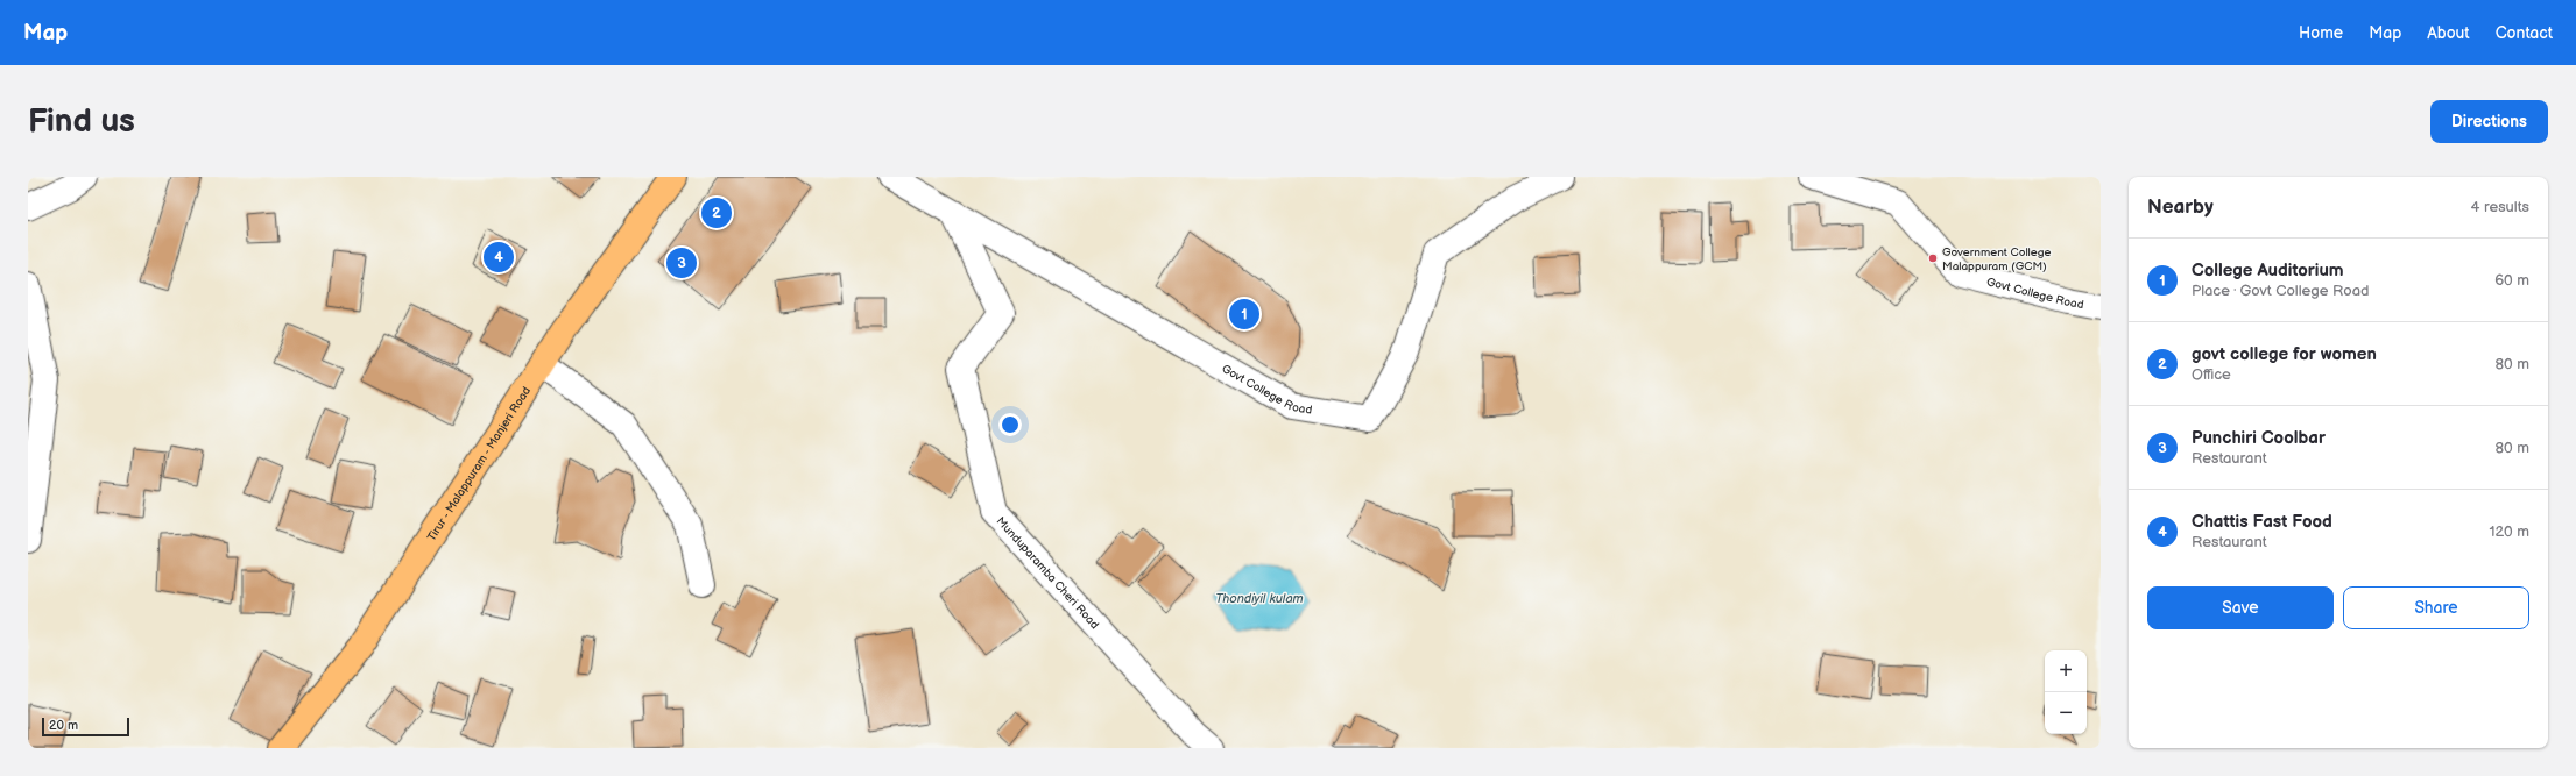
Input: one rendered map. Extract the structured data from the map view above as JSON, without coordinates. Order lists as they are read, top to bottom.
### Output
{
  "streets": {
    "main road": ["Tirur - Malappuram - Manjeri Road"],
    "street": ["Govt College Road", "Munduparamba Cheri Road"]
  },
  "crossings": [
    ["Govt College Road", "Munduparamba Cheri Road"]
  ],
  "water": ["Thondiyil kulam"],
  "places": ["Government College Malappuram (GCM)"],
  "scale_bar": "20 m",
  "page": {
    "header": "Map",
    "nav": [
      "Home",
      "Map",
      "About",
      "Contact"
    ],
    "buttons": [
      "Directions",
      ["Save", "Share"]
    ],
    "title": "Find us",
    "heading": ["Nearby", "4 results"],
    "pins": [
      "2",
      "4",
      "3",
      "1"
    ],
    "list": [
      {
        "mark": "1",
        "name": "College Auditorium",
        "note": "Place · Govt College Road",
        "value": "60 m"
      },
      {
        "mark": "2",
        "name": "govt college for women",
        "note": "Office",
        "value": "80 m"
      },
      {
        "mark": "3",
        "name": "Punchiri Coolbar",
        "note": "Restaurant",
        "value": "80 m"
      },
      {
        "mark": "4",
        "name": "Chattis Fast Food",
        "note": "Restaurant",
        "value": "120 m"
      }
    ],
    "map_buttons": ["+", "−"],
    "scale": "20 m"
  }
}
